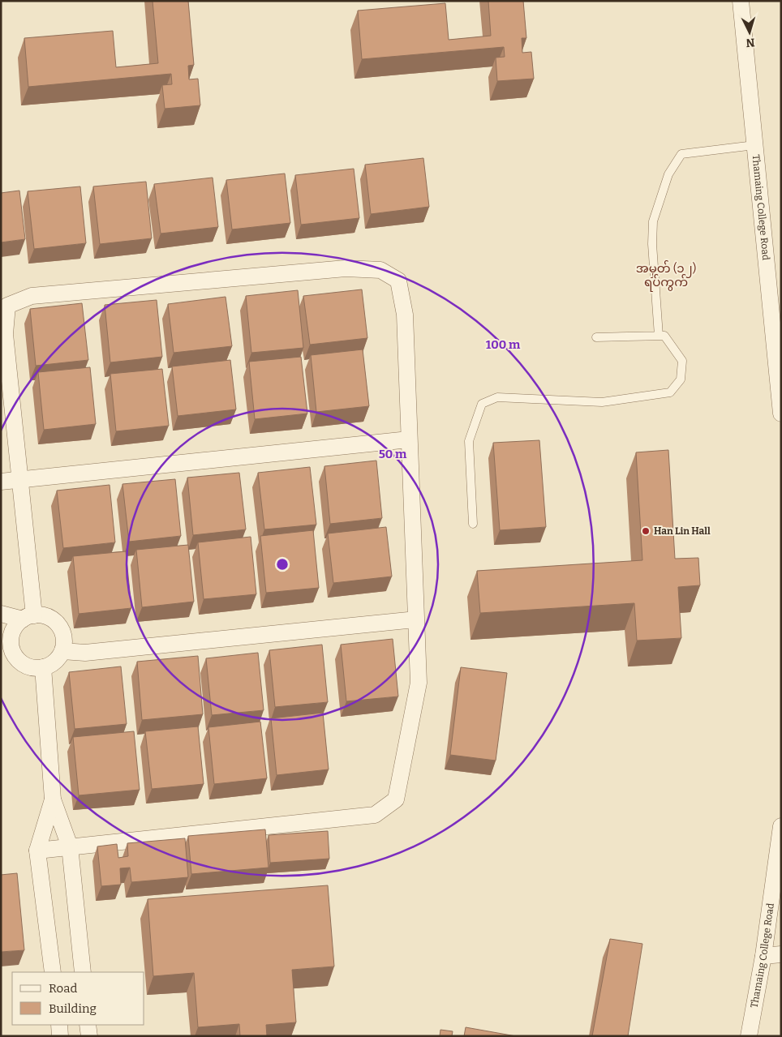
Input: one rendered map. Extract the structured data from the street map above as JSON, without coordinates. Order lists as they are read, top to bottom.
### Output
{
  "streets": {
    "street": ["Thamaing College Road"]
  },
  "districts": ["အမှတ် (၁၂) ရပ်ကွက်"],
  "places": ["Han Lin Hall"],
  "legend": ["Road", "Building"],
  "north": "bottom",
  "rings": ["100 m", "50 m"]
}
